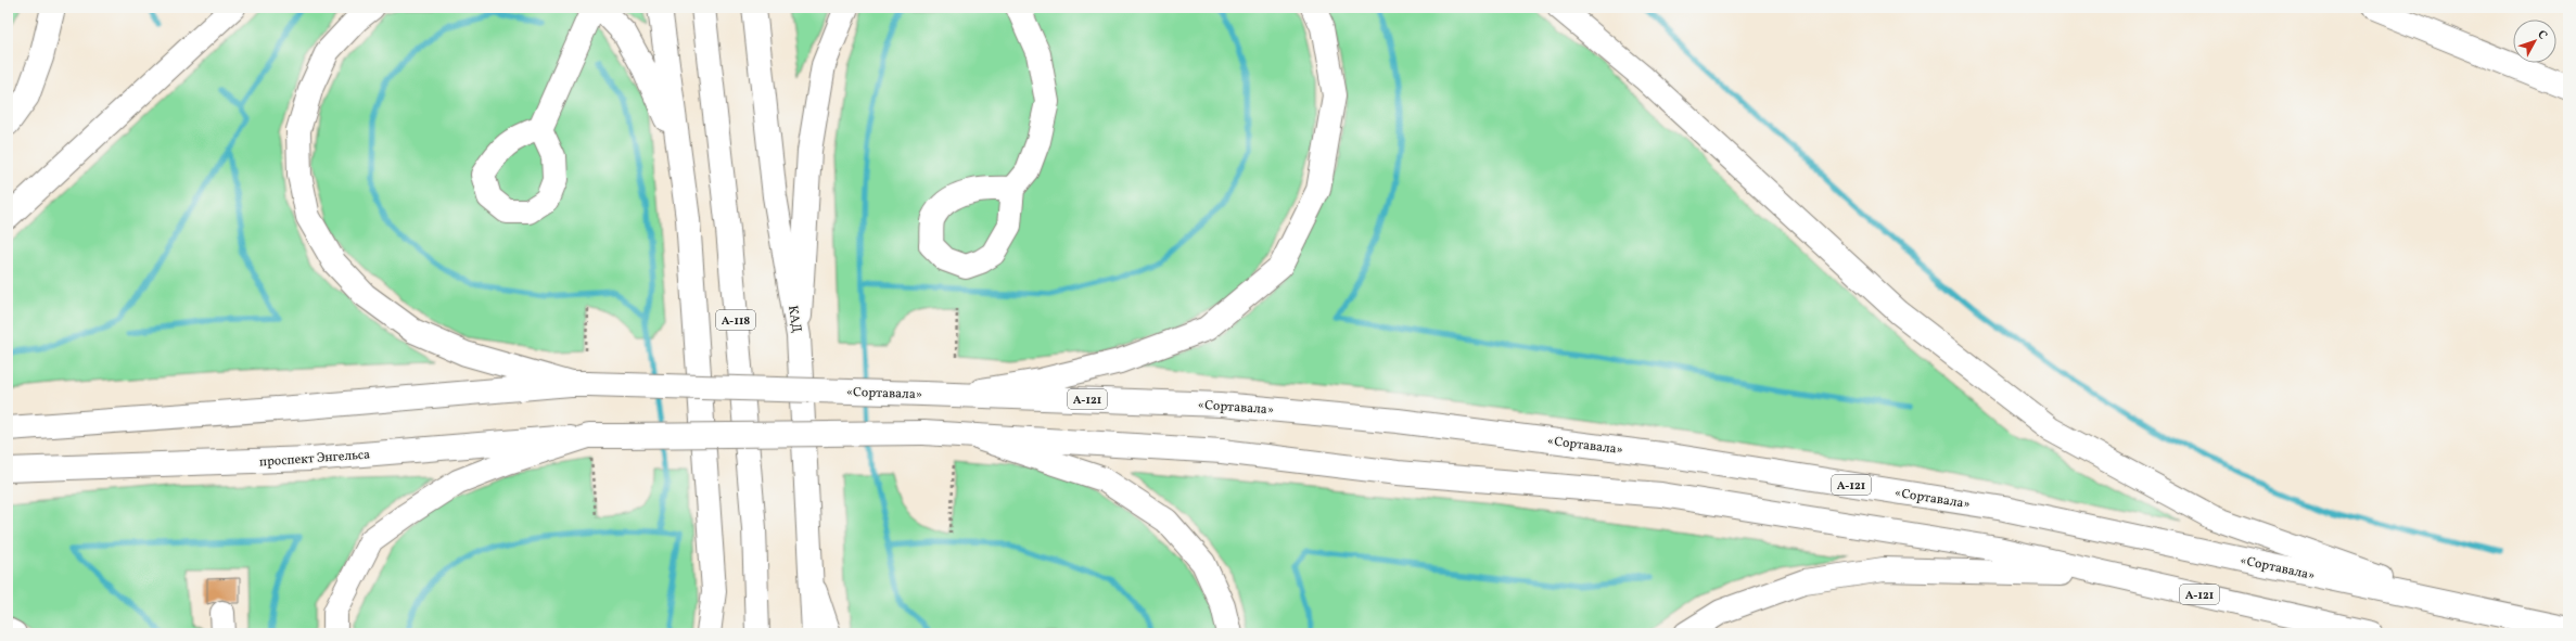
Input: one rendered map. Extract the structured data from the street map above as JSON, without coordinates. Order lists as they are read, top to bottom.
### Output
{
  "streets": {
    "main road": [
      "КАД",
      "А-118",
      "«Сортавала»",
      "А-121",
      "проспект Энгельса"
    ]
  },
  "crossings": [
    ["А-121", "проспект Энгельса"]
  ],
  "north": "top right"
}
